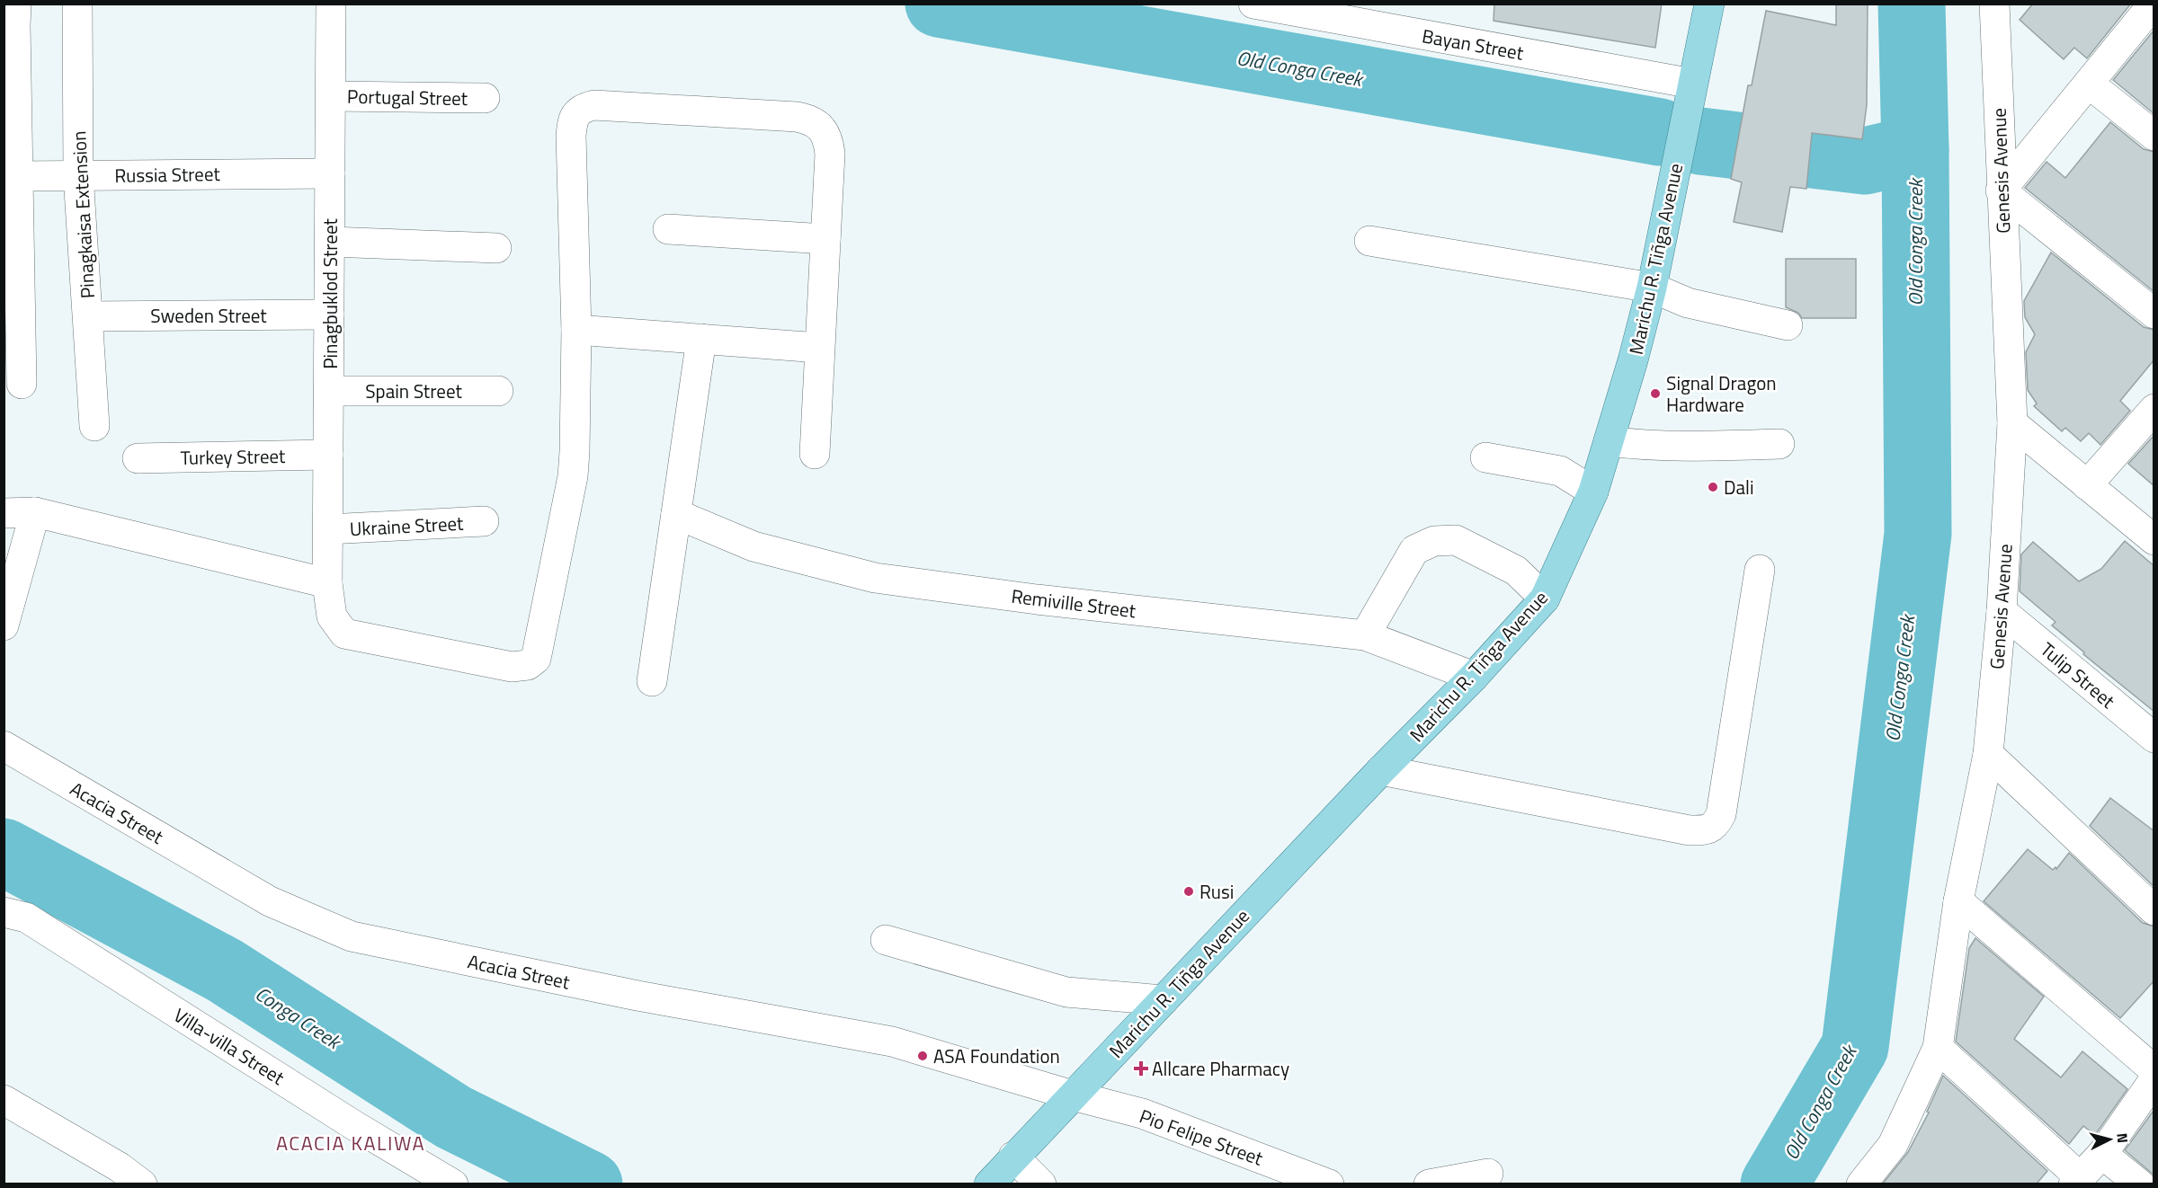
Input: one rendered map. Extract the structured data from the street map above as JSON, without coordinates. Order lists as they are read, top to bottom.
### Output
{
  "streets": {
    "main road": ["Marichu R. Tiñga Avenue"],
    "street": [
      "Bayan Street",
      "Portugal Street",
      "Genesis Avenue",
      "Russia Street",
      "Pinagkaisa Extension",
      "Pinagbuklod Street",
      "Sweden Street",
      "Spain Street",
      "Turkey Street",
      "Ukraine Street",
      "Remiville Street",
      "Tulip Street",
      "Acacia Street",
      "Villa-villa Street",
      "Pio Felipe Street"
    ]
  },
  "crossings": [
    ["Bayan Street", "Marichu R. Tiñga Avenue"],
    ["Portugal Street", "Pinagbuklod Street"],
    ["Genesis Avenue", "Tulip Street"],
    ["Russia Street", "Pinagkaisa Extension"],
    ["Russia Street", "Pinagbuklod Street"],
    ["Pinagkaisa Extension", "Sweden Street"],
    ["Marichu R. Tiñga Avenue", "Remiville Street"],
    ["Marichu R. Tiñga Avenue", "Acacia Street"],
    ["Marichu R. Tiñga Avenue", "Pio Felipe Street"],
    ["Pinagbuklod Street", "Sweden Street"],
    ["Pinagbuklod Street", "Spain Street"],
    ["Pinagbuklod Street", "Turkey Street"],
    ["Pinagbuklod Street", "Ukraine Street"],
    ["Acacia Street", "Pio Felipe Street"]
  ],
  "districts": ["ACACIA KALIWA"],
  "water": ["Old Conga Creek", "Conga Creek"],
  "places": {
    "other": [
      "Signal Dragon Hardware",
      "Dali",
      "Rusi",
      "ASA Foundation"
    ],
    "health": ["Allcare Pharmacy"]
  },
  "north": "right"
}
